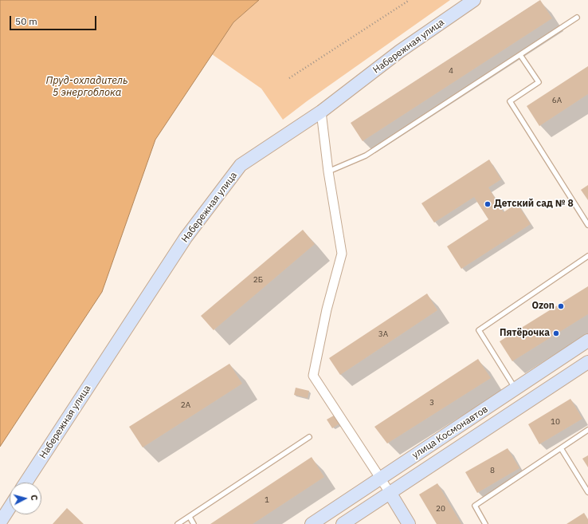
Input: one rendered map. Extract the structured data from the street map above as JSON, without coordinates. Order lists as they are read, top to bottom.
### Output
{
  "streets": {
    "street": ["Набережная улица", "улица Космонавтов"]
  },
  "water": ["Пруд-охладитель 5 энергоблока"],
  "places": ["Детский сад № 8", "Ozon", "Пятёрочка"],
  "house_numbers": [
    "4",
    "6А",
    "2Б",
    "3А",
    "3",
    "2А",
    "10",
    "8",
    "1",
    "20"
  ],
  "scale_bar": "50 m",
  "north": "right"
}
